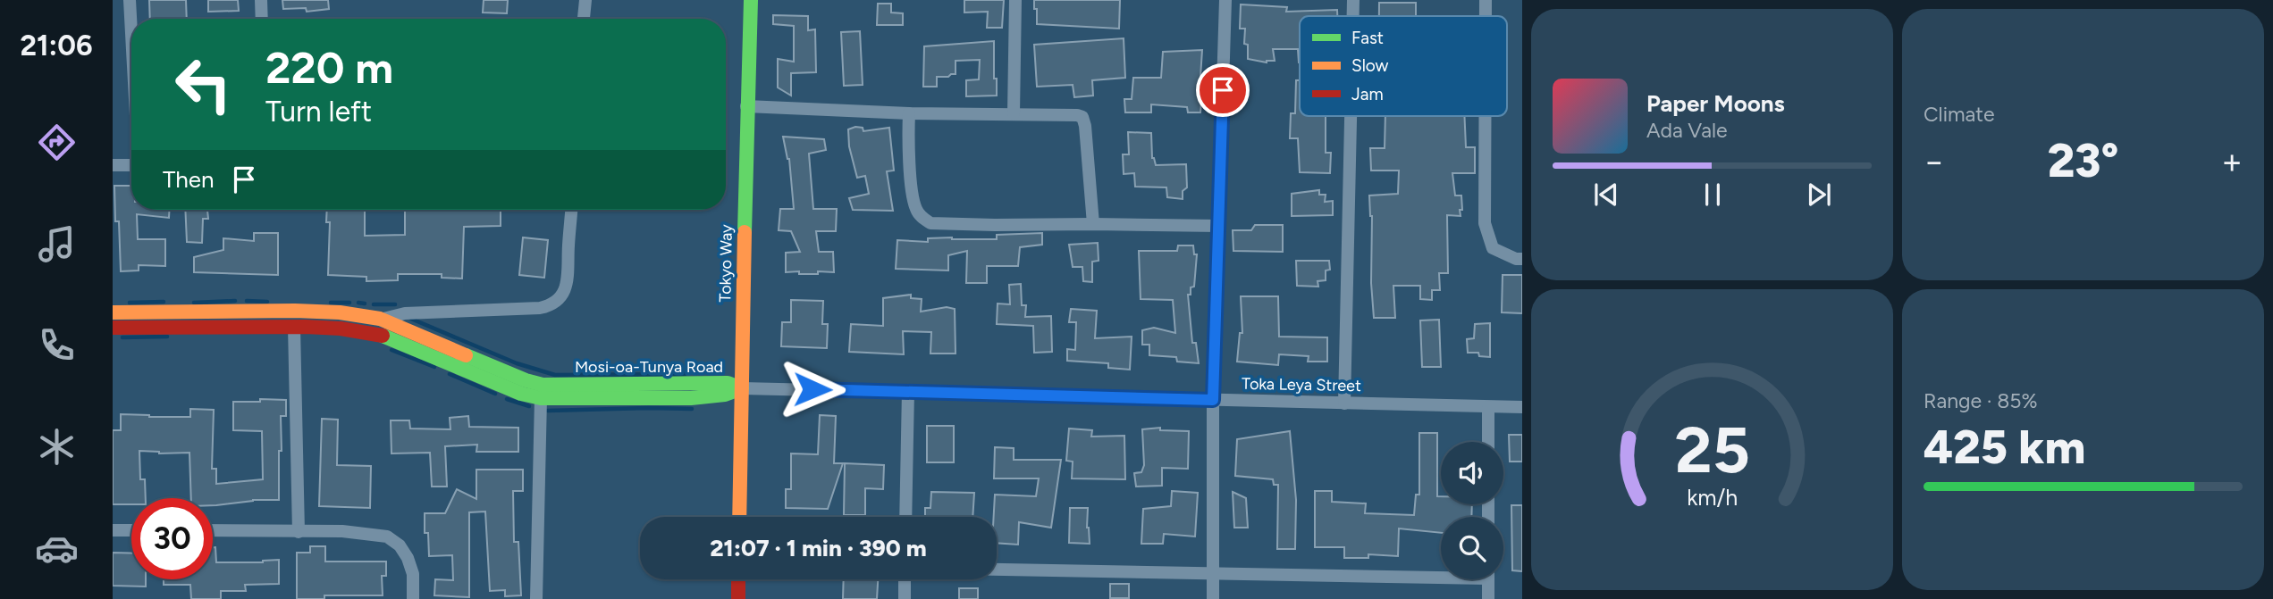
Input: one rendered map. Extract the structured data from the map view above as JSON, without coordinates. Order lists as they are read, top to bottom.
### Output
{
  "streets": {
    "main road": ["Tokyo Way", "Mosi-oa-Tunya Road"],
    "street": ["Toka Leya Street"]
  },
  "crossings": [
    ["Tokyo Way", "Mosi-oa-Tunya Road"],
    ["Tokyo Way", "Toka Leya Street"],
    ["Mosi-oa-Tunya Road", "Toka Leya Street"]
  ],
  "legend": ["Fast", "Slow", "Jam"],
  "page": {
    "tabs": "21:06",
    "tile": [
      "Climate",
      ["Range · 85%", "425 km"]
    ],
    "turn": ["220 m", "Turn left"],
    "song": ["Paper Moons", "Ada Vale"],
    "heat": ["−", "23°", "+"],
    "then": "Then",
    "limit": "30",
    "trip": "21:07 · 1 min · 390 m",
    "gauge": ["25", "km/h"]
  }
}
